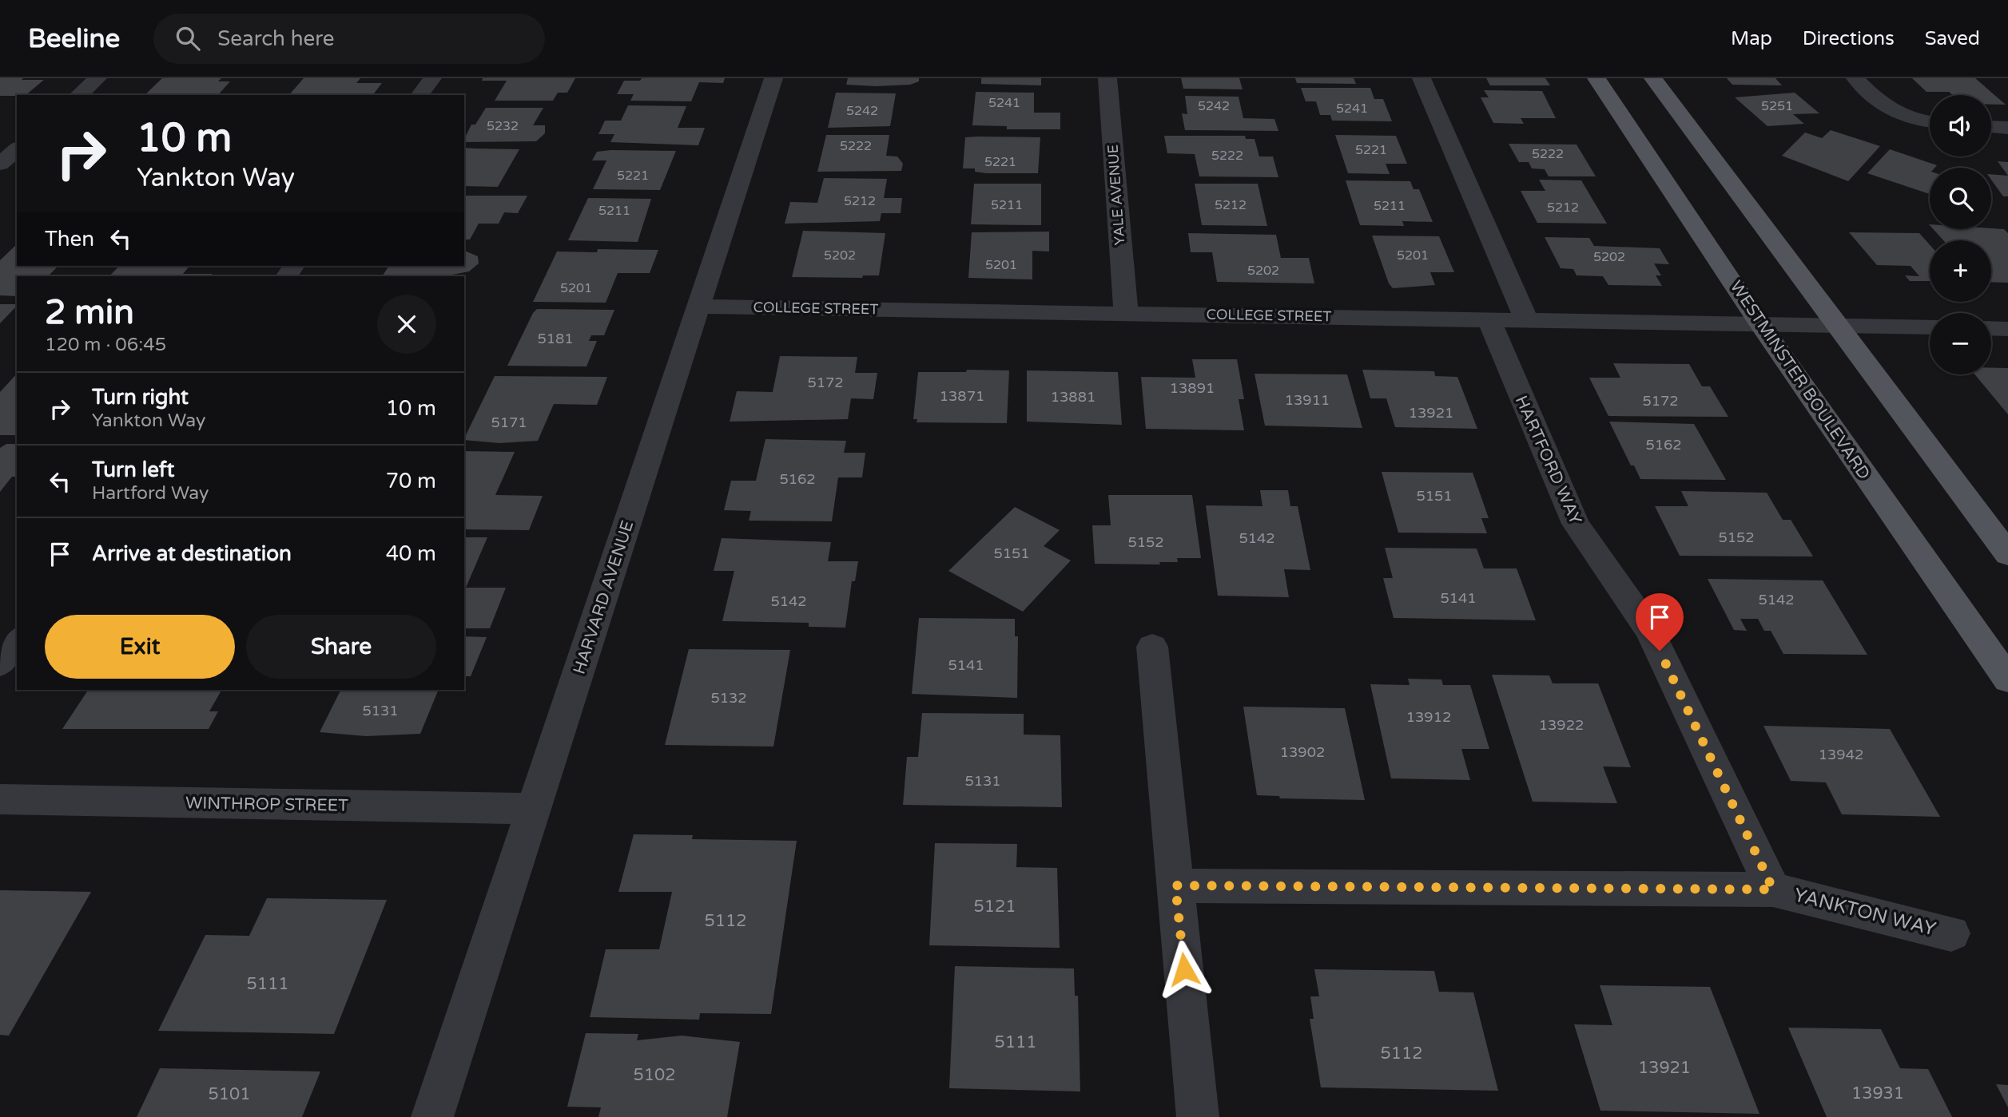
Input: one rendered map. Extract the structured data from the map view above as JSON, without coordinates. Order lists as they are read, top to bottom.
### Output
{
  "streets": {
    "main road": ["WESTMINSTER BOULEVARD"],
    "street": [
      "YALE AVENUE",
      "COLLEGE STREET",
      "HARTFORD WAY",
      "HARVARD AVENUE",
      "WINTHROP STREET",
      "YANKTON WAY"
    ]
  },
  "crossings": [
    ["YALE AVENUE", "COLLEGE STREET"],
    ["COLLEGE STREET", "WESTMINSTER BOULEVARD"],
    ["COLLEGE STREET", "HARTFORD WAY"],
    ["COLLEGE STREET", "HARVARD AVENUE"],
    ["HARTFORD WAY", "YANKTON WAY"],
    ["HARVARD AVENUE", "WINTHROP STREET"]
  ],
  "house_numbers": [
    "5241",
    "5242",
    "5251",
    "5241",
    "5242",
    "5232",
    "5222",
    "5221",
    "5222",
    "5222",
    "5221",
    "5221",
    "5212",
    "5211",
    "5212",
    "5211",
    "5212",
    "5211",
    "5202",
    "5201",
    "5202",
    "5201",
    "5202",
    "5201",
    "5181",
    "5172",
    "13891",
    "13871",
    "13881",
    "13911",
    "5172",
    "13921",
    "5171",
    "5162",
    "5162",
    "5151",
    "5152",
    "5142",
    "5152",
    "5151",
    "5141",
    "5142",
    "5142",
    "5141",
    "5132",
    "5131",
    "13912",
    "13922",
    "13902",
    "13942",
    "5131",
    "5121",
    "5112",
    "5111",
    "5111",
    "5112",
    "13921",
    "5102",
    "13931",
    "5101"
  ],
  "page": {
    "header": "Beeline",
    "search": "Search here",
    "nav": ["Map", "Directions", "Saved"],
    "map_buttons": ["+", "−"],
    "turn": ["10 m", "Yankton Way"],
    "then": "Then",
    "heading": ["2 min", "120 m · 06:45"],
    "list": [
      {
        "name": "Turn right",
        "note": "Yankton Way",
        "value": "10 m"
      },
      {
        "name": "Turn left",
        "note": "Hartford Way",
        "value": "70 m"
      },
      {
        "name": "Arrive at destination",
        "value": "40 m"
      }
    ],
    "buttons": ["Exit", "Share"]
  }
}
